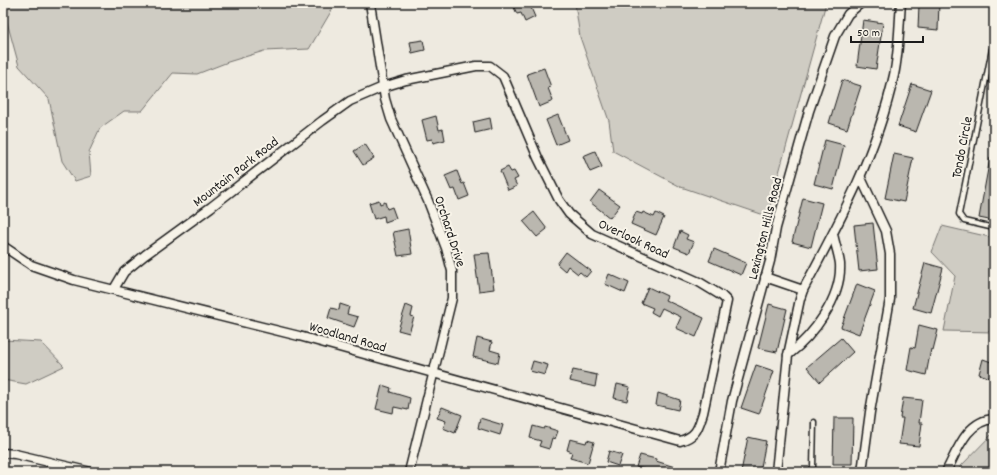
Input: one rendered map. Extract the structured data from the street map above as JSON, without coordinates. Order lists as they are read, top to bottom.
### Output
{
  "streets": {
    "street": [
      "Mountain Park Road",
      "Lexington Hills Road",
      "Orchard Drive",
      "Overlook Road",
      "Woodland Road"
    ],
    "lane": ["Tondo Circle"]
  },
  "crossings": [
    ["Mountain Park Road", "Orchard Drive"],
    ["Mountain Park Road", "Overlook Road"],
    ["Mountain Park Road", "Woodland Road"],
    ["Orchard Drive", "Overlook Road"],
    ["Orchard Drive", "Woodland Road"],
    ["Overlook Road", "Woodland Road"]
  ],
  "scale_bar": "50 m"
}
